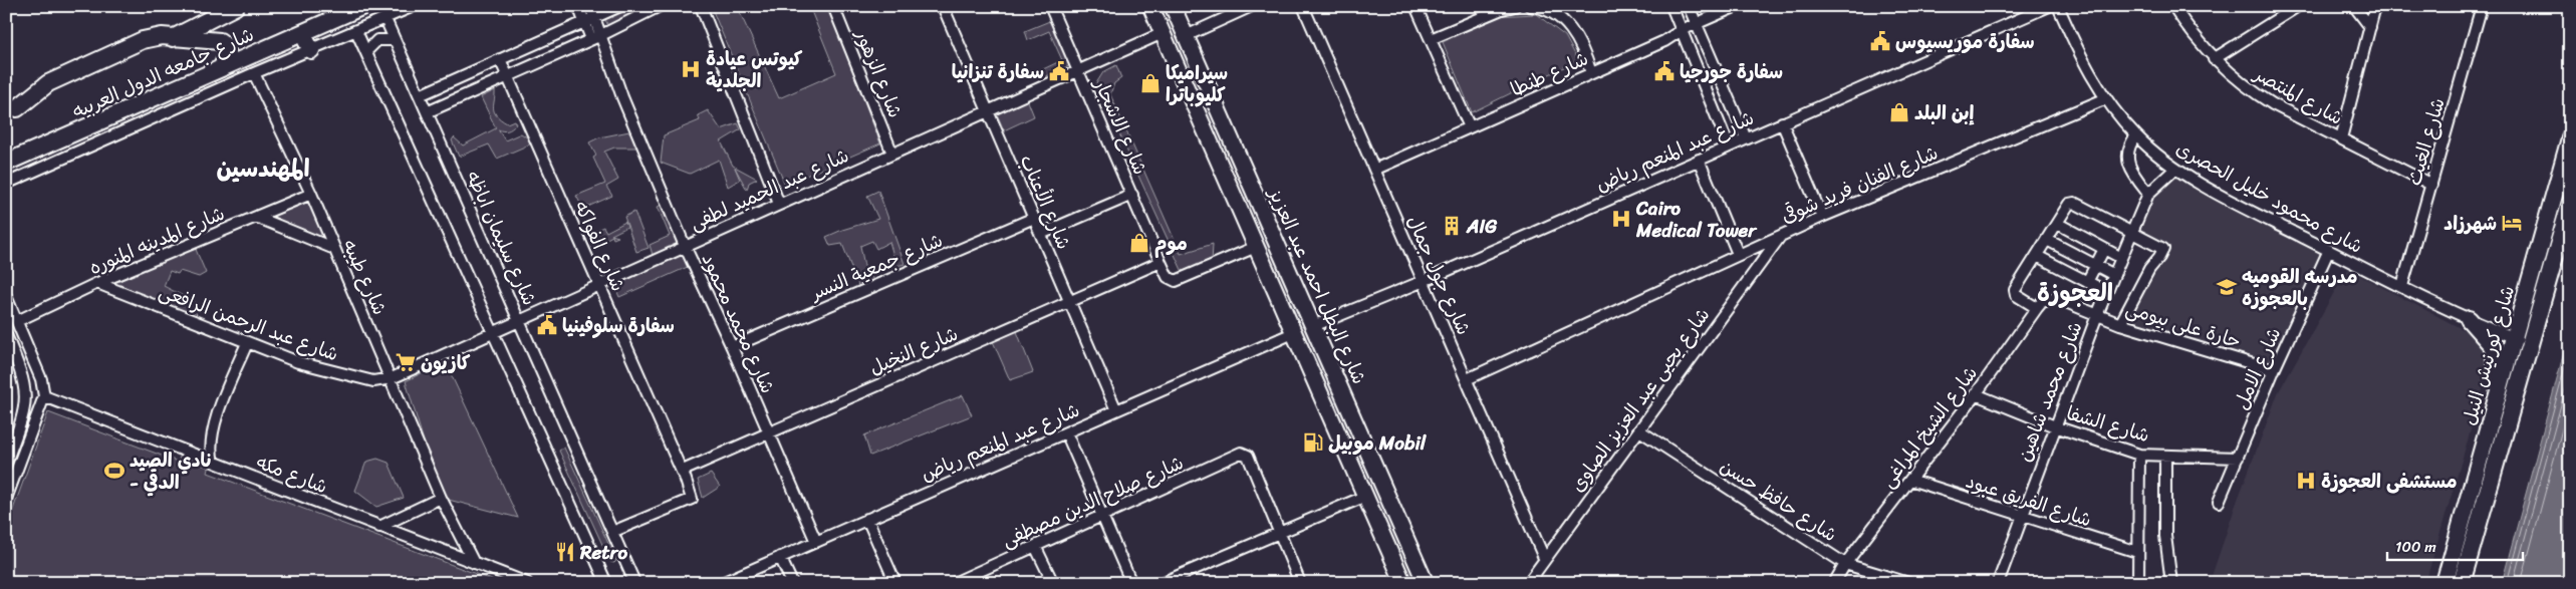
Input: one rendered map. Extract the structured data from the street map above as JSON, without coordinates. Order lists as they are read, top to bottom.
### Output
{
  "streets": {
    "main road": ["شارع جامعه الدول العربيه", "شارع البطل احمد عبد العزيز", "شارع كورنيش النيل"],
    "street": [
      "شارع الزهور",
      "شارع طنطا",
      "شارع المنتصر",
      "شارع الاشجار",
      "شارع الغيث",
      "شارع عبد المنعم رياض",
      "شارع الفنان فريد شوقى",
      "شارع عبد الحميد لطفى",
      "شارع محمود خليل الحصرى",
      "شارع الأعناب",
      "شارع سليمان اباظه",
      "شارع المدينه المنوره",
      "شارع الفواكه",
      "شارع جمعية النسر",
      "شارع جول جمال",
      "شارع طيبه",
      "شارع عبد الرحمن الرافعى",
      "شارع محمد محمود",
      "حارة على بيومى",
      "شارع النخيل",
      "شارع الامل",
      "شارع محمد شاهين",
      "شارع يحيى عبد العزيز الصاوى",
      "شارع الشفا",
      "شارع الشيخ المراغى",
      "شارع مكه",
      "شارع حافظ حسن",
      "شارع الفريق عبود",
      "شارع صلاح الدين مصطفى"
    ]
  },
  "crossings": [
    ["شارع الزهور", "شارع عبد الحميد لطفى"],
    ["شارع طنطا", "شارع جول جمال"],
    ["شارع المنتصر", "شارع الغيث"],
    ["شارع الاشجار", "شارع عبد الحميد لطفى"],
    ["شارع الاشجار", "شارع النخيل"],
    ["شارع الغيث", "شارع محمود خليل الحصرى"],
    ["شارع عبد المنعم رياض", "شارع الأعناب"],
    ["شارع عبد المنعم رياض", "شارع جول جمال"],
    ["شارع عبد المنعم رياض", "شارع البطل احمد عبد العزيز"],
    ["شارع عبد المنعم رياض", "شارع محمد محمود"],
    ["شارع الفنان فريد شوقى", "شارع محمود خليل الحصرى"],
    ["شارع الفنان فريد شوقى", "شارع جول جمال"],
    ["شارع الفنان فريد شوقى", "شارع يحيى عبد العزيز الصاوى"],
    ["شارع عبد الحميد لطفى", "شارع الأعناب"],
    ["شارع عبد الحميد لطفى", "شارع سليمان اباظه"],
    ["شارع عبد الحميد لطفى", "شارع الفواكه"],
    ["شارع عبد الحميد لطفى", "شارع طيبه"],
    ["شارع عبد الحميد لطفى", "شارع عبد الرحمن الرافعى"],
    ["شارع عبد الحميد لطفى", "شارع محمد محمود"],
    ["شارع محمود خليل الحصرى", "شارع كورنيش النيل"],
    ["شارع محمود خليل الحصرى", "شارع الامل"],
    ["شارع محمود خليل الحصرى", "شارع محمد شاهين"],
    ["شارع الأعناب", "شارع جمعية النسر"],
    ["شارع الأعناب", "شارع النخيل"],
    ["شارع المدينه المنوره", "شارع طيبه"],
    ["شارع المدينه المنوره", "شارع عبد الرحمن الرافعى"],
    ["شارع الفواكه", "شارع النخيل"],
    ["شارع جمعية النسر", "شارع محمد محمود"],
    ["شارع جول جمال", "شارع يحيى عبد العزيز الصاوى"],
    ["شارع طيبه", "شارع عبد الرحمن الرافعى"],
    ["شارع طيبه", "شارع مكه"],
    ["شارع محمد محمود", "شارع النخيل"],
    ["حارة على بيومى", "شارع الامل"],
    ["حارة على بيومى", "شارع محمد شاهين"],
    ["حارة على بيومى", "شارع الشيخ المراغى"],
    ["شارع الامل", "شارع الشفا"],
    ["شارع محمد شاهين", "شارع الشفا"],
    ["شارع محمد شاهين", "شارع الفريق عبود"],
    ["شارع يحيى عبد العزيز الصاوى", "شارع حافظ حسن"],
    ["شارع الشفا", "شارع الشيخ المراغى"],
    ["شارع الشيخ المراغى", "شارع حافظ حسن"],
    ["شارع الشيخ المراغى", "شارع الفريق عبود"]
  ],
  "districts": ["المهندسين", "العجوزة"],
  "places": {
    "public building": [
      "سفارة موريسيوس",
      "سفارة تنزانيا",
      "سفارة جورجيا",
      "سفارة سلوفينيا"
    ],
    "hospital": ["كيوتس عيادة الجلدية", "Cairo Medical Tower", "مستشفى العجوزة"],
    "shop": ["سيراميكا كليوباترا", "إبن البلد", "موم"],
    "hotel": ["شهرزاد"],
    "building": ["AIG"],
    "school or university": ["مدرسه القوميه بالعجوزه"],
    "supermarket": ["كازيون"],
    "fuel station": ["موبيل Mobil"],
    "sports": ["نادي الصيد - الدقي"],
    "restaurant": ["Retro"]
  },
  "scale_bar": "100 m"
}
